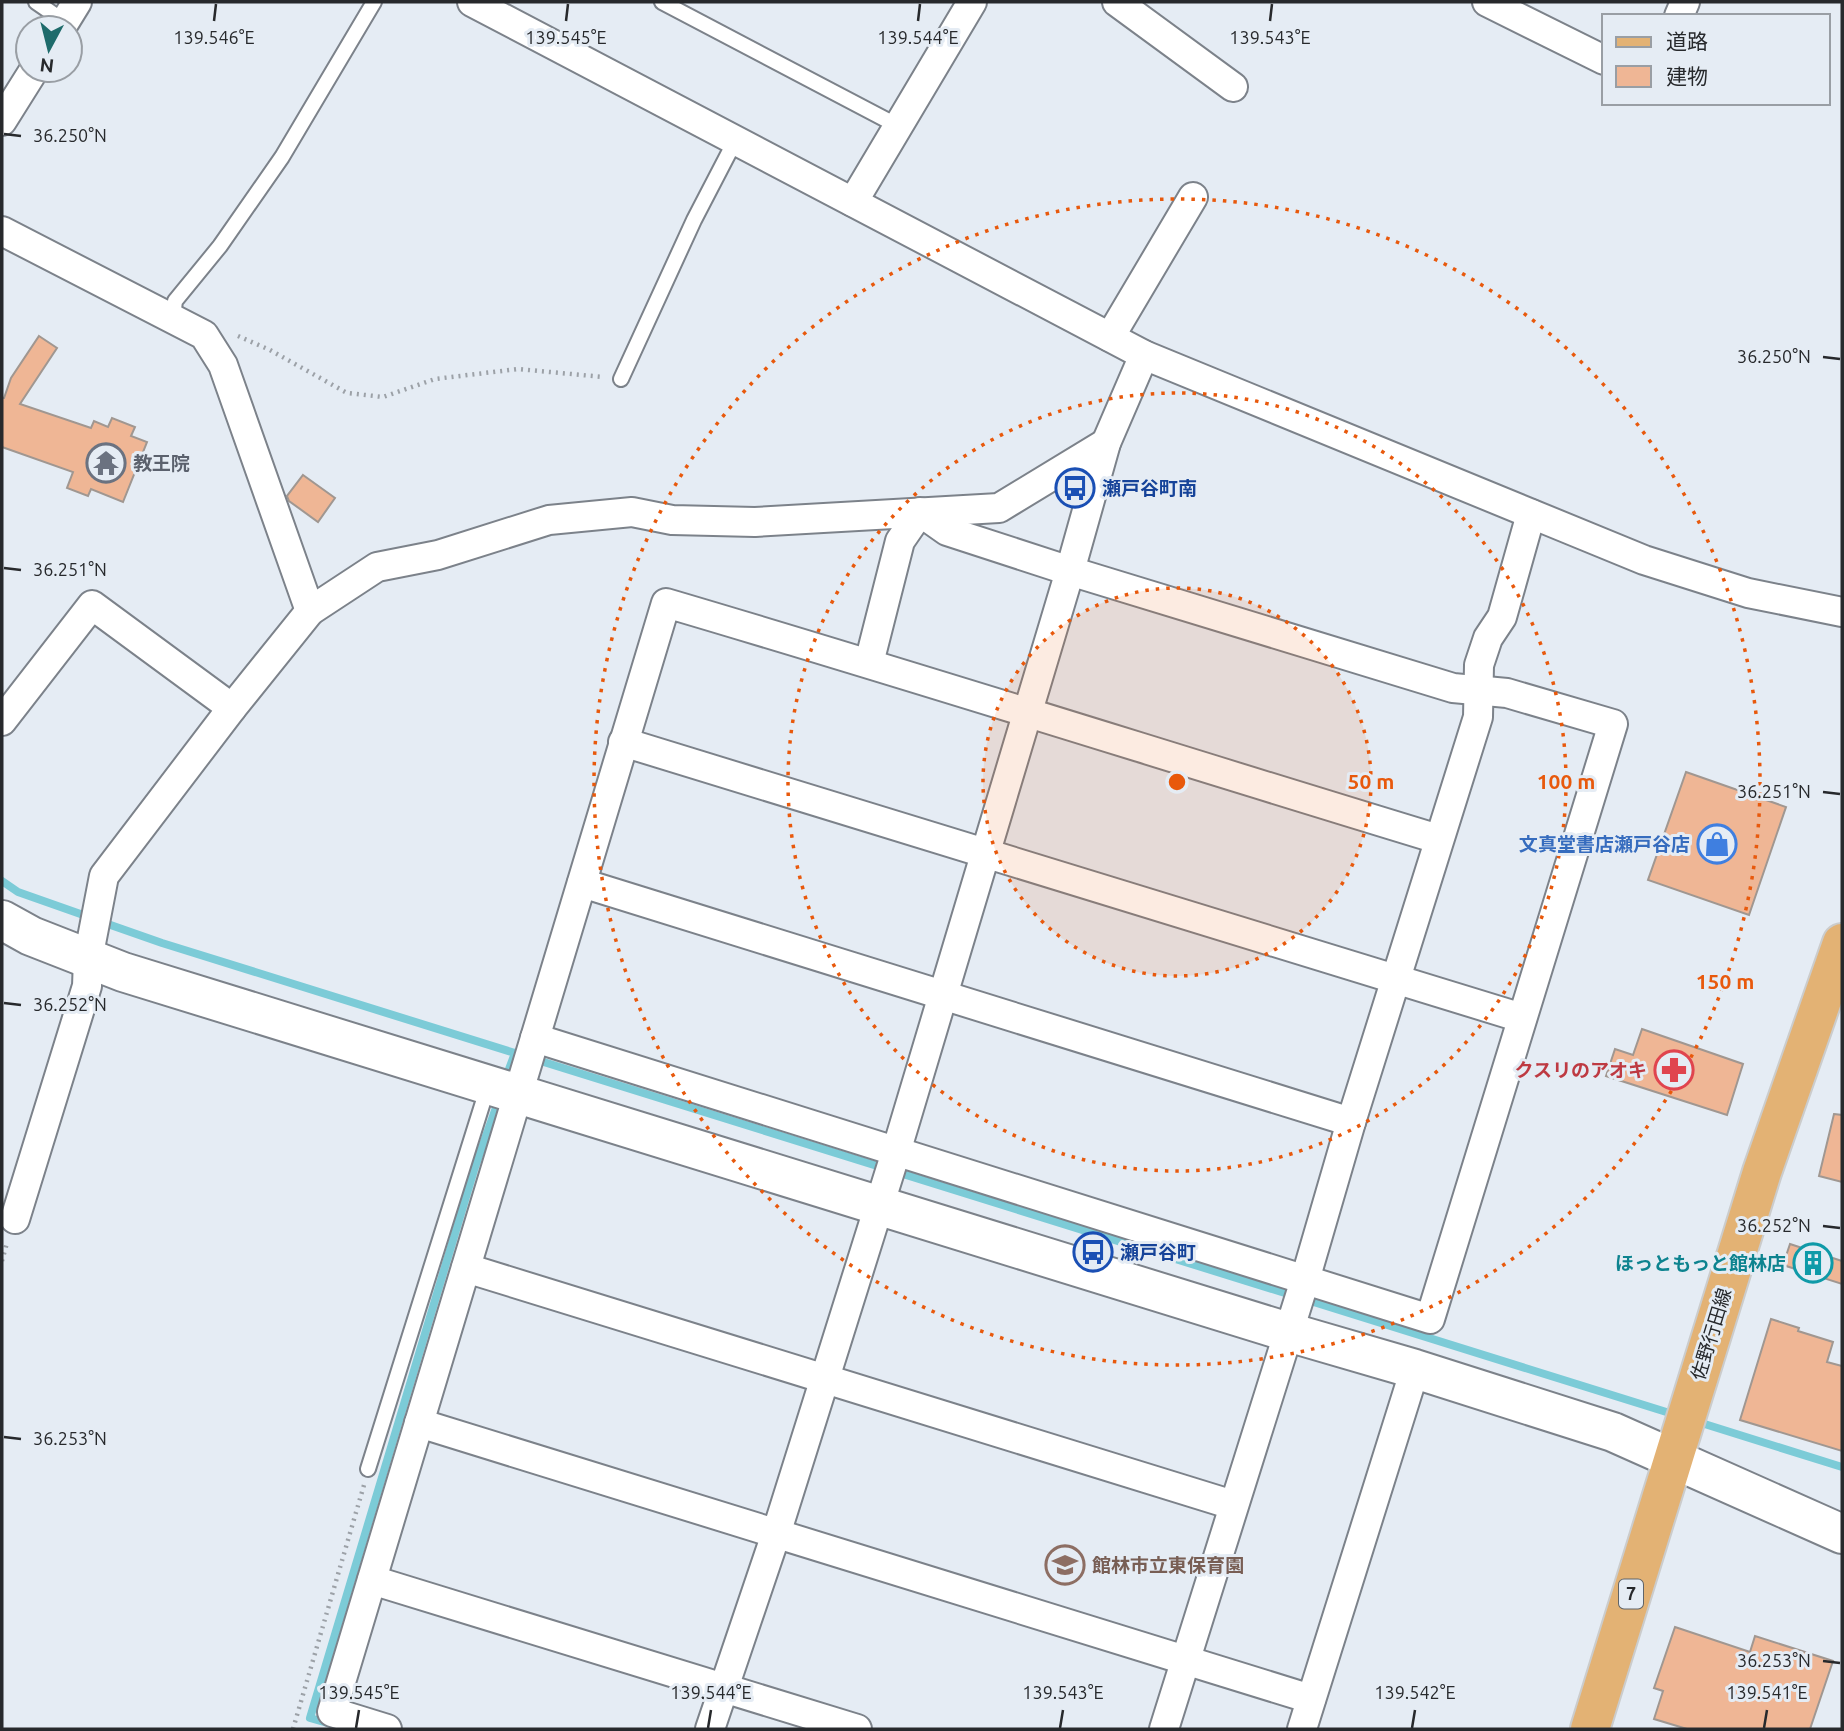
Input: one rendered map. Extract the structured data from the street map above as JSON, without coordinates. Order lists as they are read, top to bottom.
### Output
{
  "streets": {
    "main road": ["佐野行田線", "7"]
  },
  "places": {
    "temple": ["教王院"],
    "bus stop": ["瀬戸谷町南", "瀬戸谷町"],
    "shop": ["文真堂書店瀬戸谷店"],
    "pharmacy": ["クスリのアオキ"],
    "building": ["ほっともっと館林店"],
    "school or university": ["館林市立東保育園"]
  },
  "legend": ["道路", "建物"],
  "north": "bottom",
  "coordinates": [
    "139.546°E",
    "139.545°E",
    "139.544°E",
    "139.543°E",
    "36.250°N",
    "36.251°N",
    "36.252°N",
    "36.253°N",
    "139.542°E",
    "139.541°E"
  ],
  "rings": ["50 m", "100 m", "150 m"]
}
